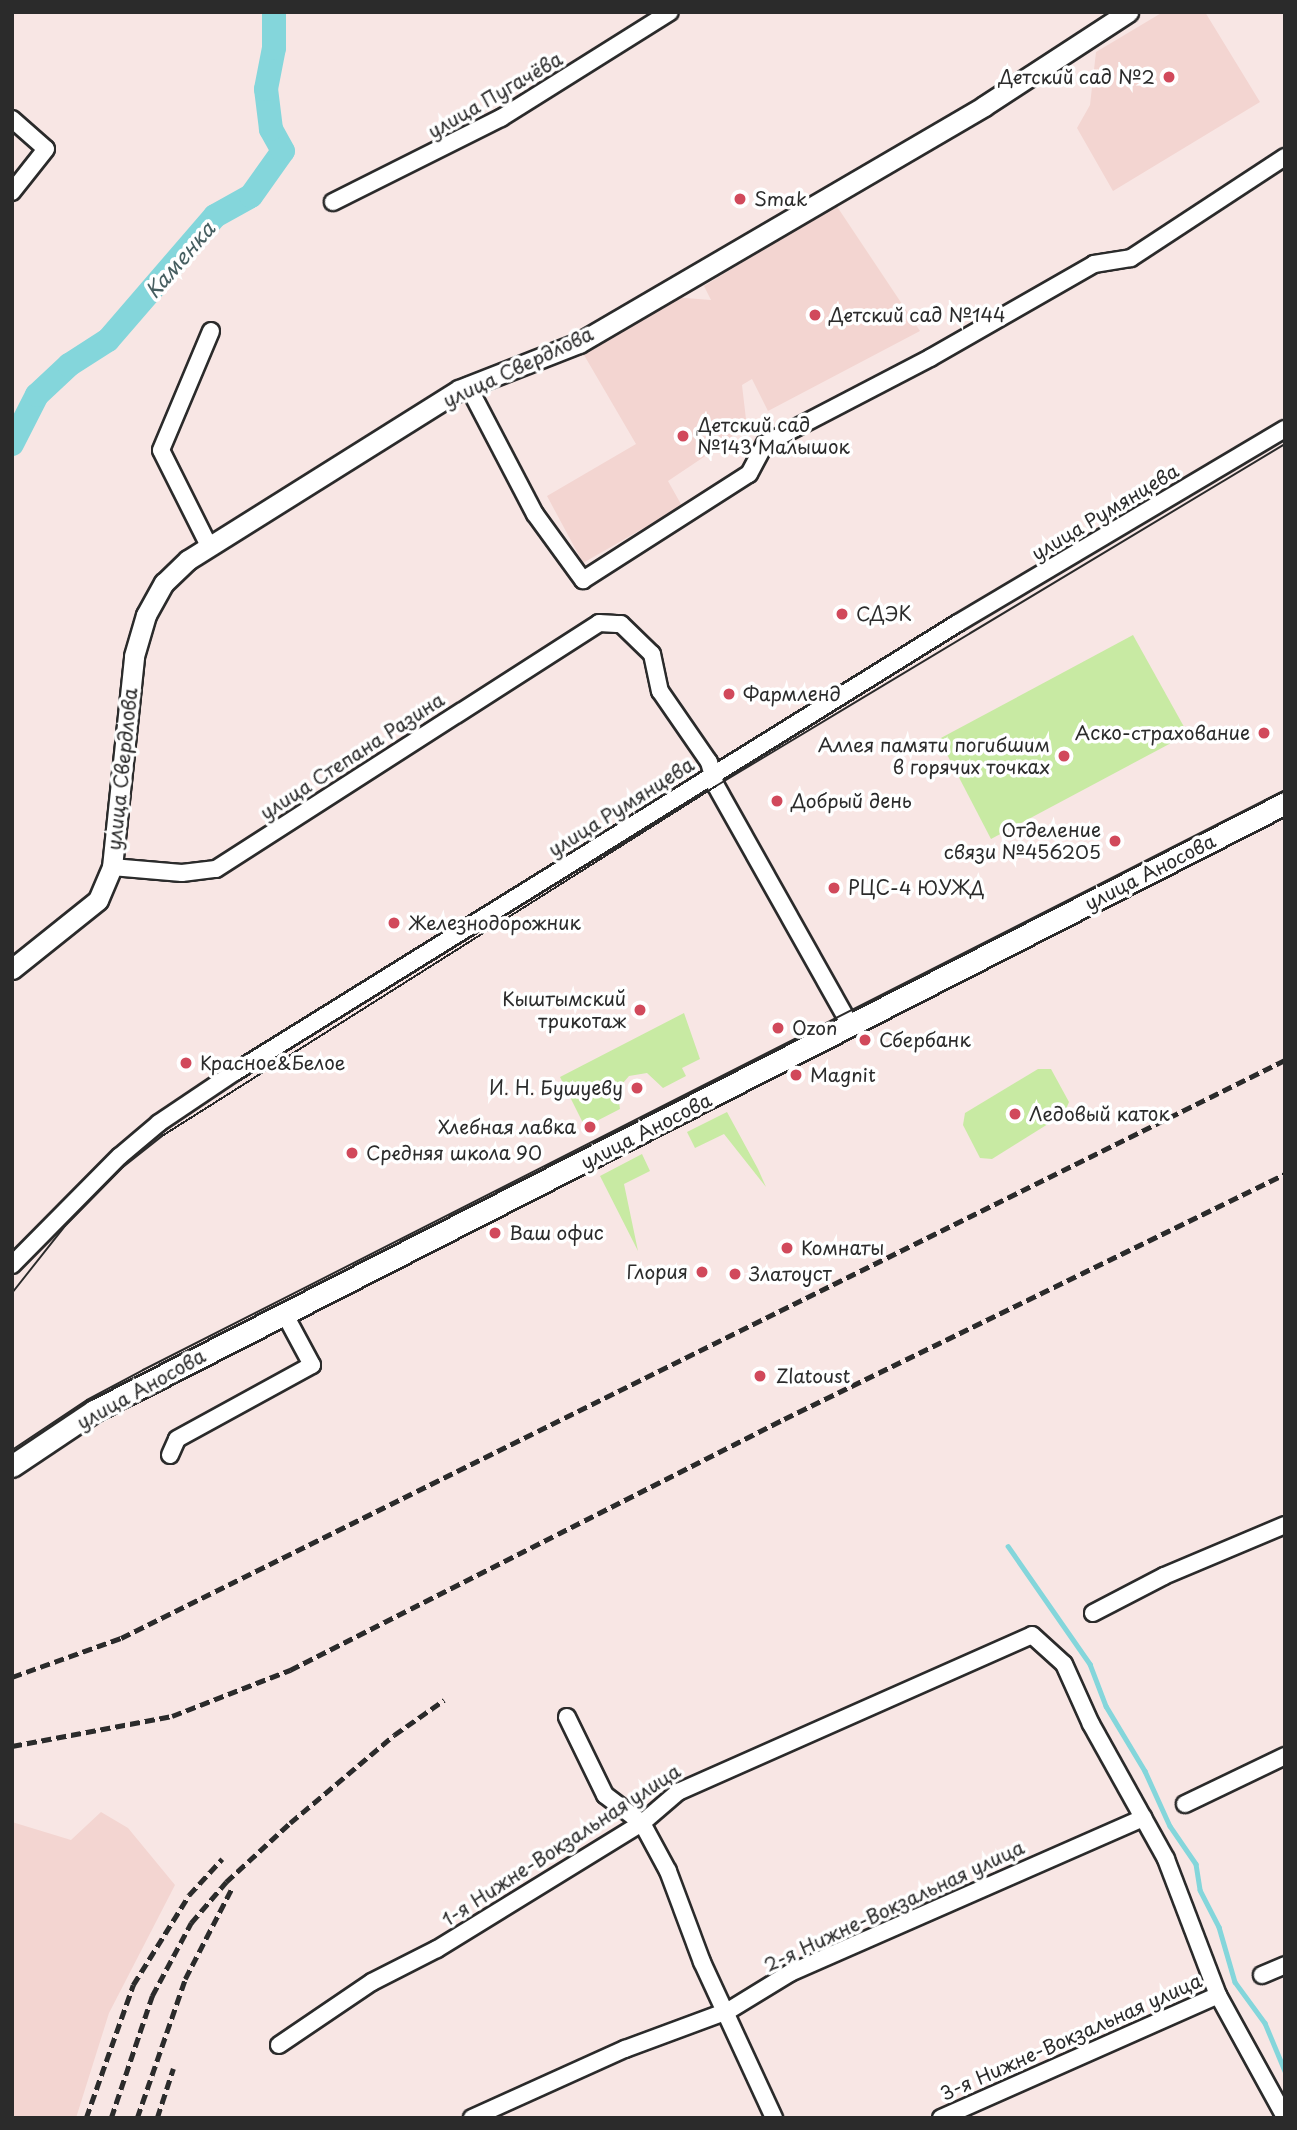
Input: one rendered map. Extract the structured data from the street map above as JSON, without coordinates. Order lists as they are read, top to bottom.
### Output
{
  "streets": {
    "main road": ["улица Аносова"],
    "street": [
      "улица Пугачёва",
      "улица Свердлова",
      "улица Румянцева",
      "улица Степана Разина",
      "1-я Нижне-Вокзальная улица",
      "2-я Нижне-Вокзальная улица",
      "3-я Нижне-Вокзальная улица"
    ]
  },
  "crossings": [
    ["улица Свердлова", "улица Степана Разина"],
    ["улица Румянцева", "улица Степана Разина"],
    ["1-я Нижне-Вокзальная улица", "2-я Нижне-Вокзальная улица"]
  ],
  "water": ["Каменка"],
  "places": [
    "Детский сад №2",
    "Smak",
    "Детский сад №144",
    "Детский сад №143 Малышок",
    "СДЭК",
    "Фармленд",
    "Аско-страхование",
    "Аллея памяти погибшим в горячих точках",
    "Добрый день",
    "Отделение связи №456205",
    "РЦС-4 ЮУЖД",
    "Железнодорожник",
    "Кыштымский трикотаж",
    "Ozon",
    "Сбербанк",
    "Красное&Белое",
    "Magnit",
    "И. Н. Бушуеву",
    "Ледовый каток",
    "Хлебная лавка",
    "Средняя школа 90",
    "Ваш офис",
    "Комнаты",
    "Глория",
    "Златоуст",
    "Zlatoust"
  ]
}
